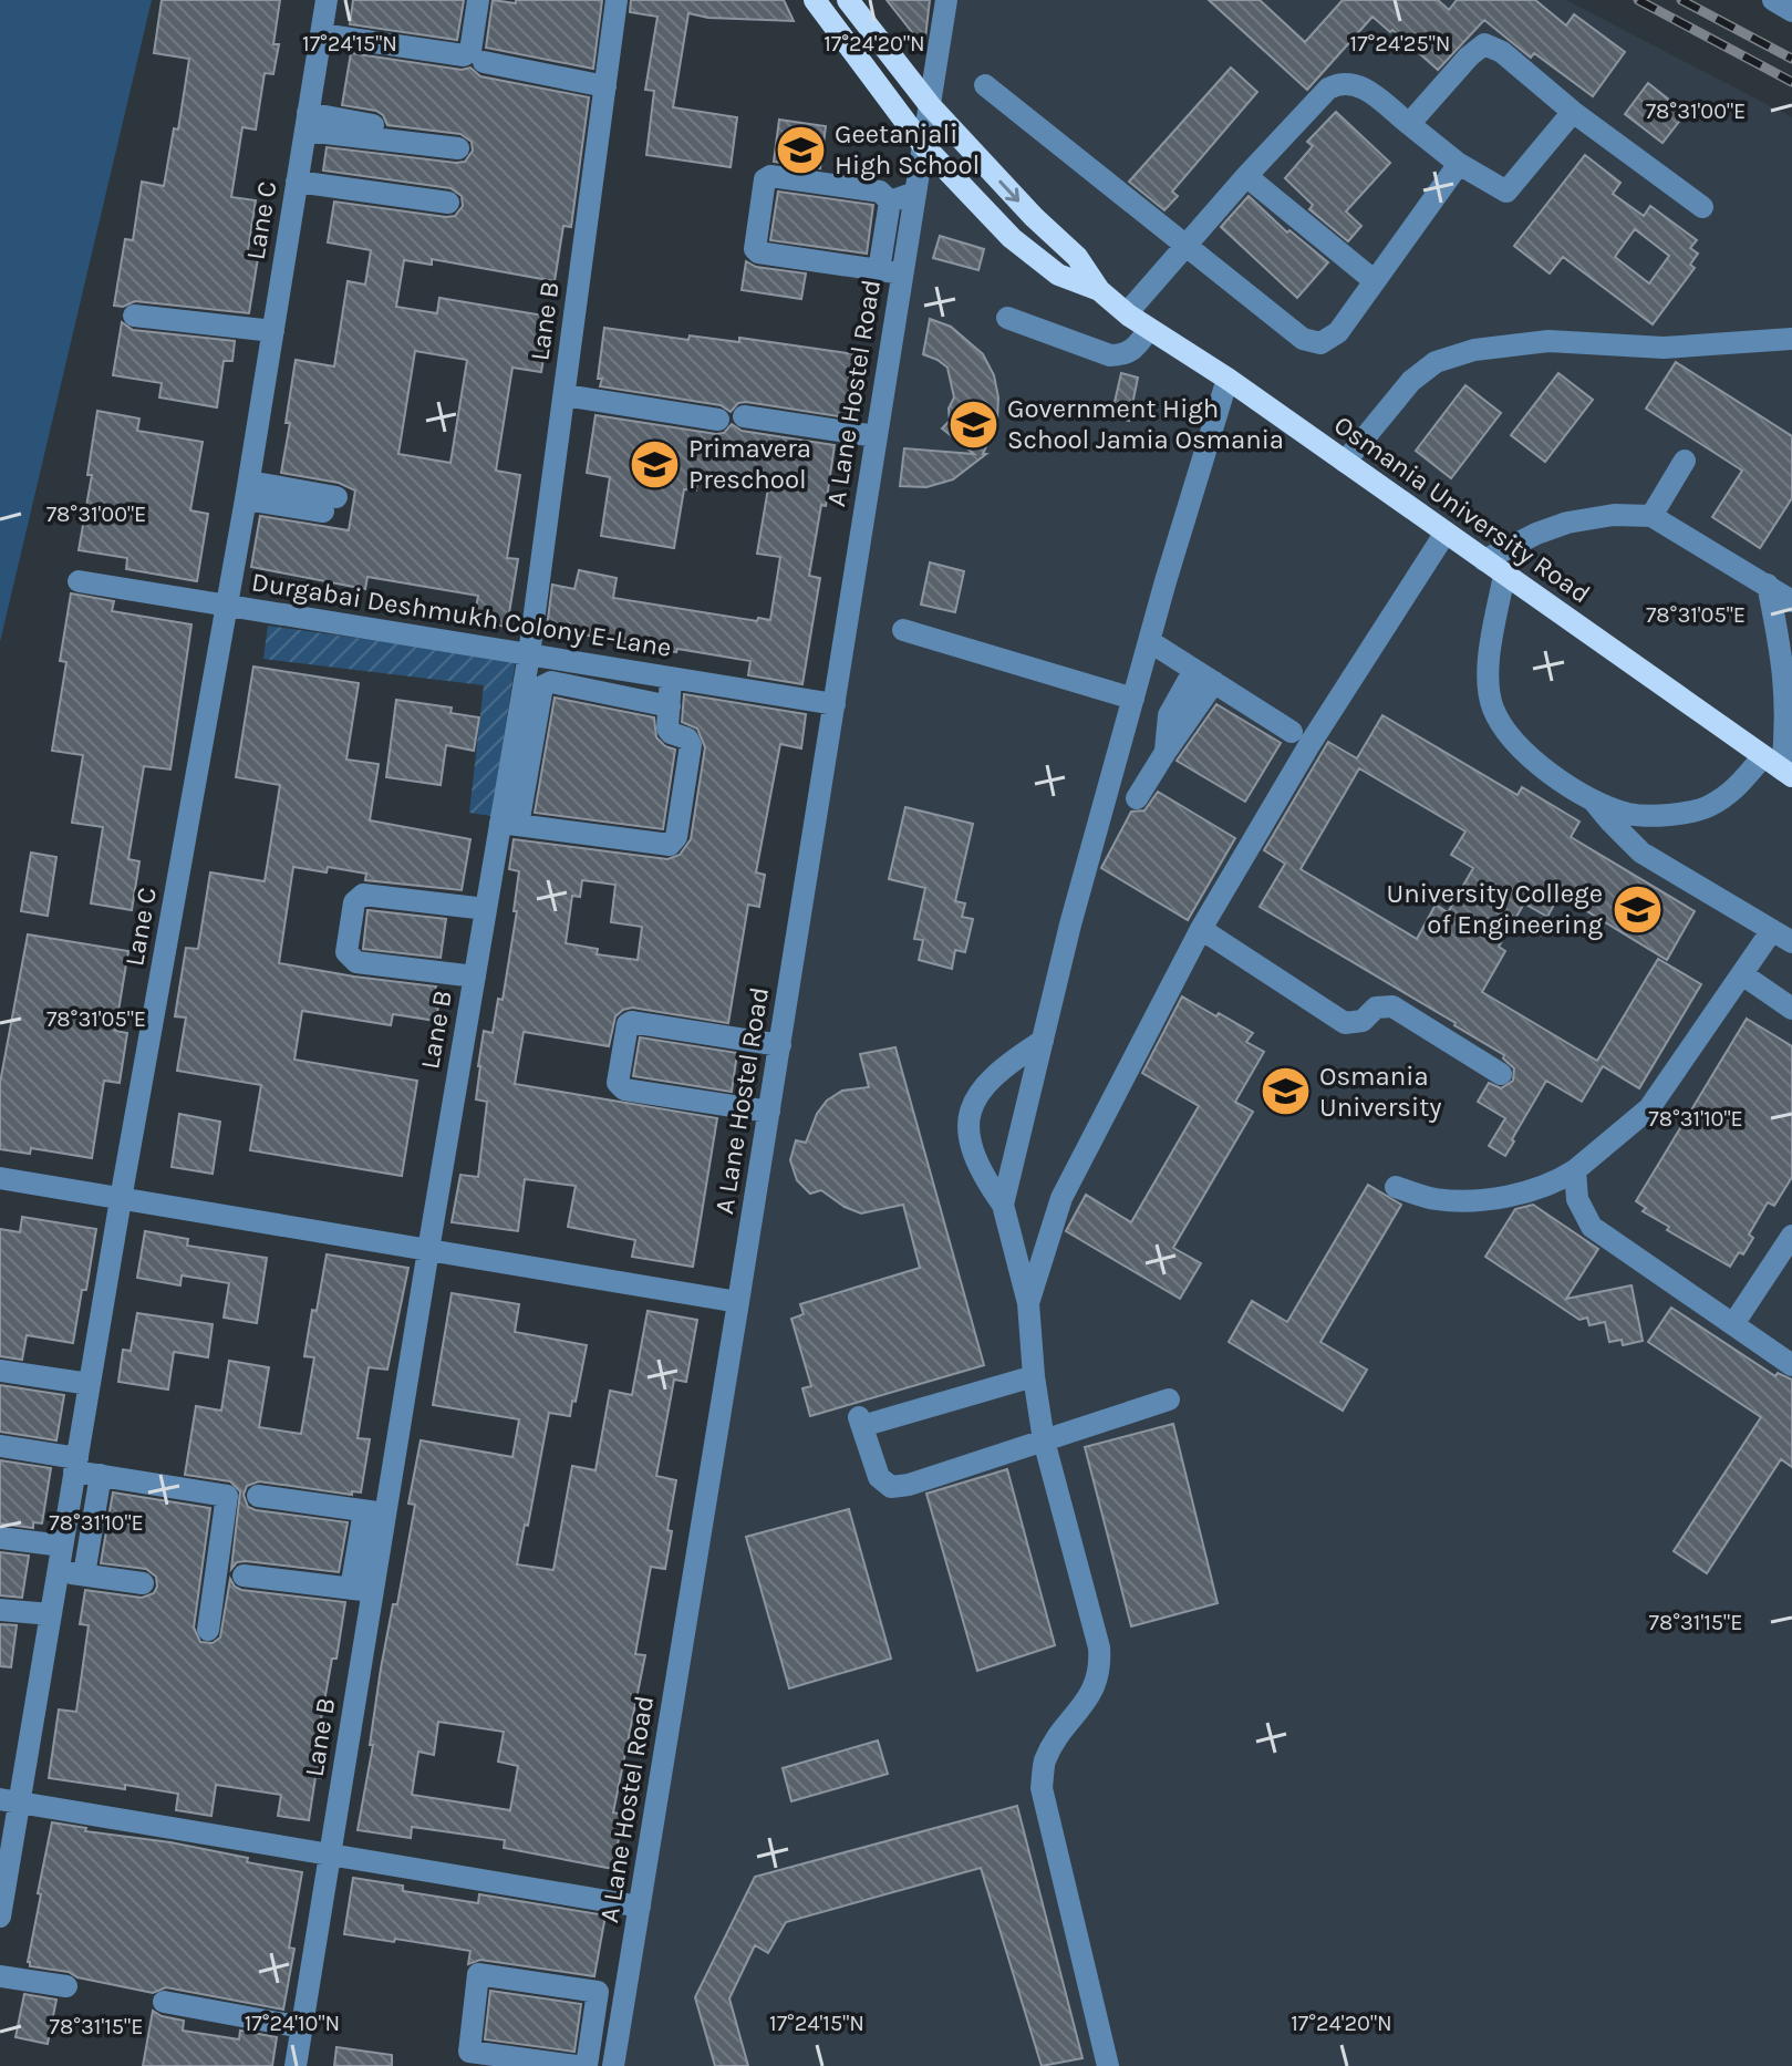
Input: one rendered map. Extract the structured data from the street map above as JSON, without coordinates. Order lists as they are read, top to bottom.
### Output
{
  "streets": {
    "main road": ["Osmania University Road"],
    "street": [
      "Lane C",
      "Lane B",
      "A Lane Hostel Road",
      "Durgabai Deshmukh Colony E-Lane"
    ]
  },
  "crossings": [
    ["Lane C", "Durgabai Deshmukh Colony E-Lane"],
    ["Lane B", "Durgabai Deshmukh Colony E-Lane"],
    ["A Lane Hostel Road", "Osmania University Road"],
    ["A Lane Hostel Road", "Durgabai Deshmukh Colony E-Lane"]
  ],
  "places": {
    "school or university": [
      "Geetanjali High School",
      "Government High School Jamia Osmania",
      "Primavera Preschool",
      "University College of Engineering",
      "Osmania University"
    ]
  },
  "coordinates": [
    "17°24'15\"N",
    "17°24'20\"N",
    "17°24'25\"N",
    "78°31'00\"E",
    "78°31'05\"E",
    "78°31'10\"E",
    "78°31'15\"E",
    "17°24'10\"N"
  ]
}
